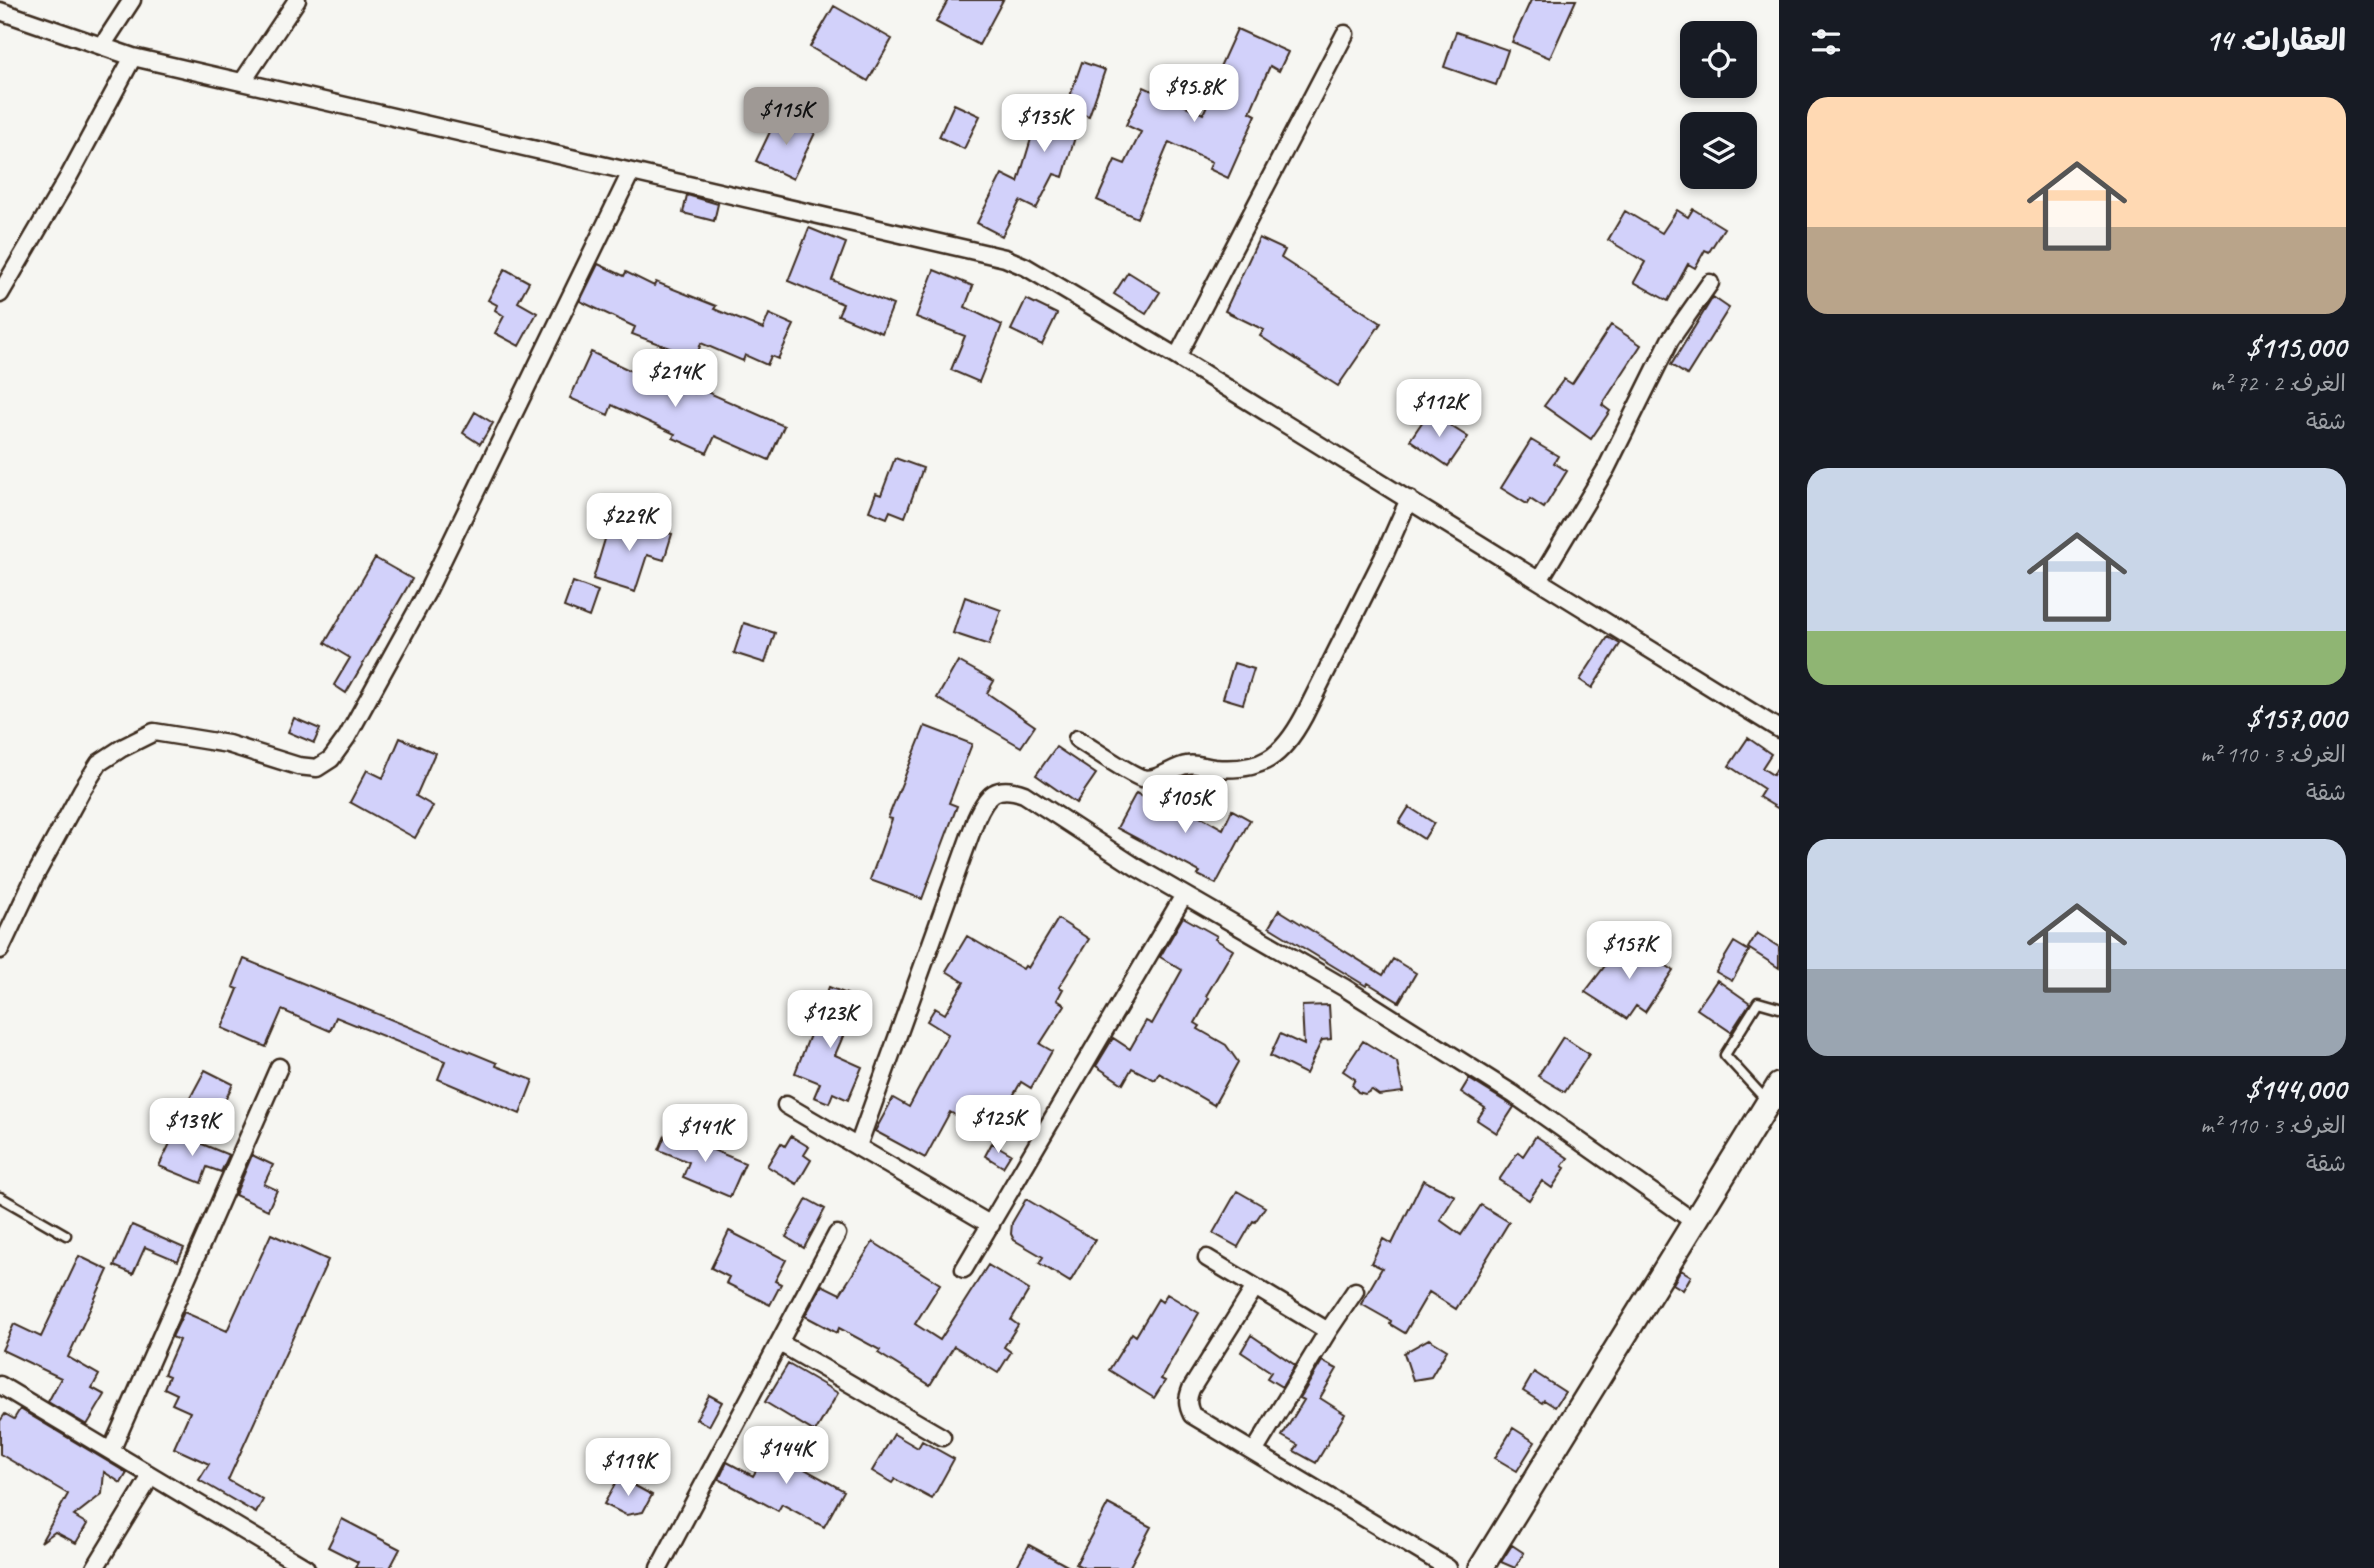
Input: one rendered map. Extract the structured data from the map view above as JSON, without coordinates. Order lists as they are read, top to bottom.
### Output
{
  "page": {
    "heading": "العقارات: 14",
    "price": [
      "$95.8K",
      "$115K",
      "$135K",
      "$214K",
      "$112K",
      "$229K",
      "$105K",
      "$157K",
      "$123K",
      "$125K",
      "$139K",
      "$141K",
      "$144K",
      "$119K"
    ],
    "list": [
      {
        "name": "$115,000",
        "note": "الغرف: 2 · 72 m² · شقة"
      },
      {
        "name": "$157,000",
        "note": "الغرف: 3 · 110 m² · شقة"
      },
      {
        "name": "$144,000",
        "note": "الغرف: 3 · 110 m² · شقة"
      }
    ]
  }
}
